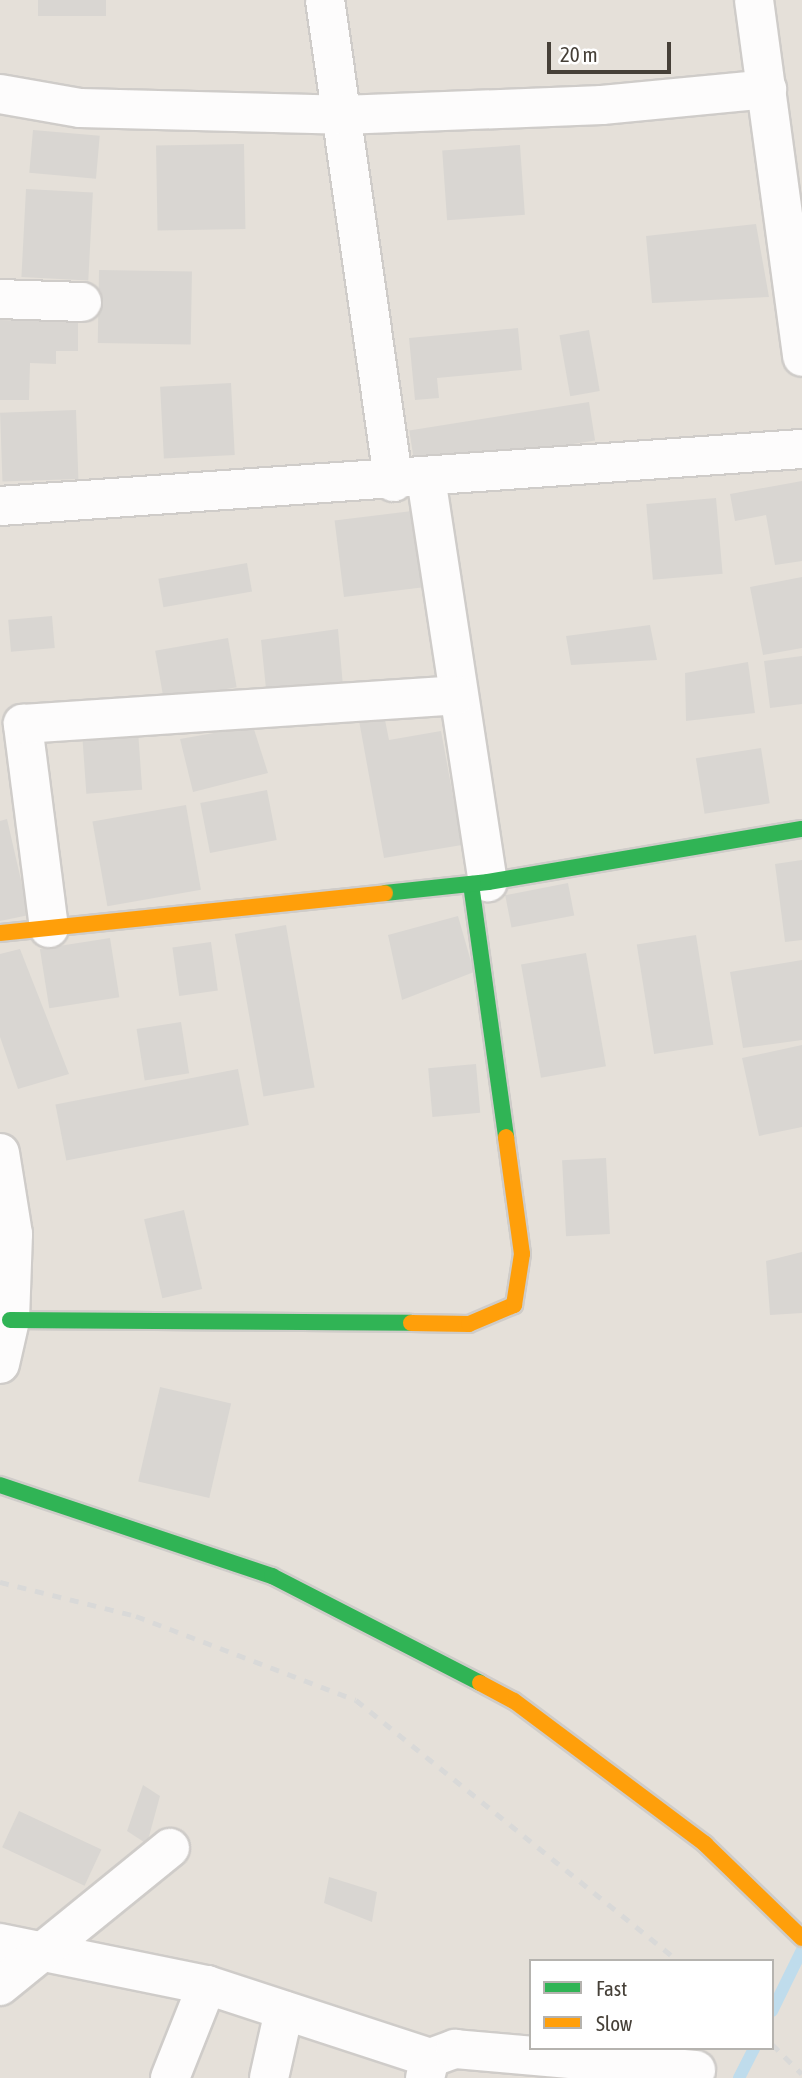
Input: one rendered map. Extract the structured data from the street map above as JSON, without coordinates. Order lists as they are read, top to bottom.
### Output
{
  "legend": ["Fast", "Slow"],
  "scale_bar": "20 m"
}
